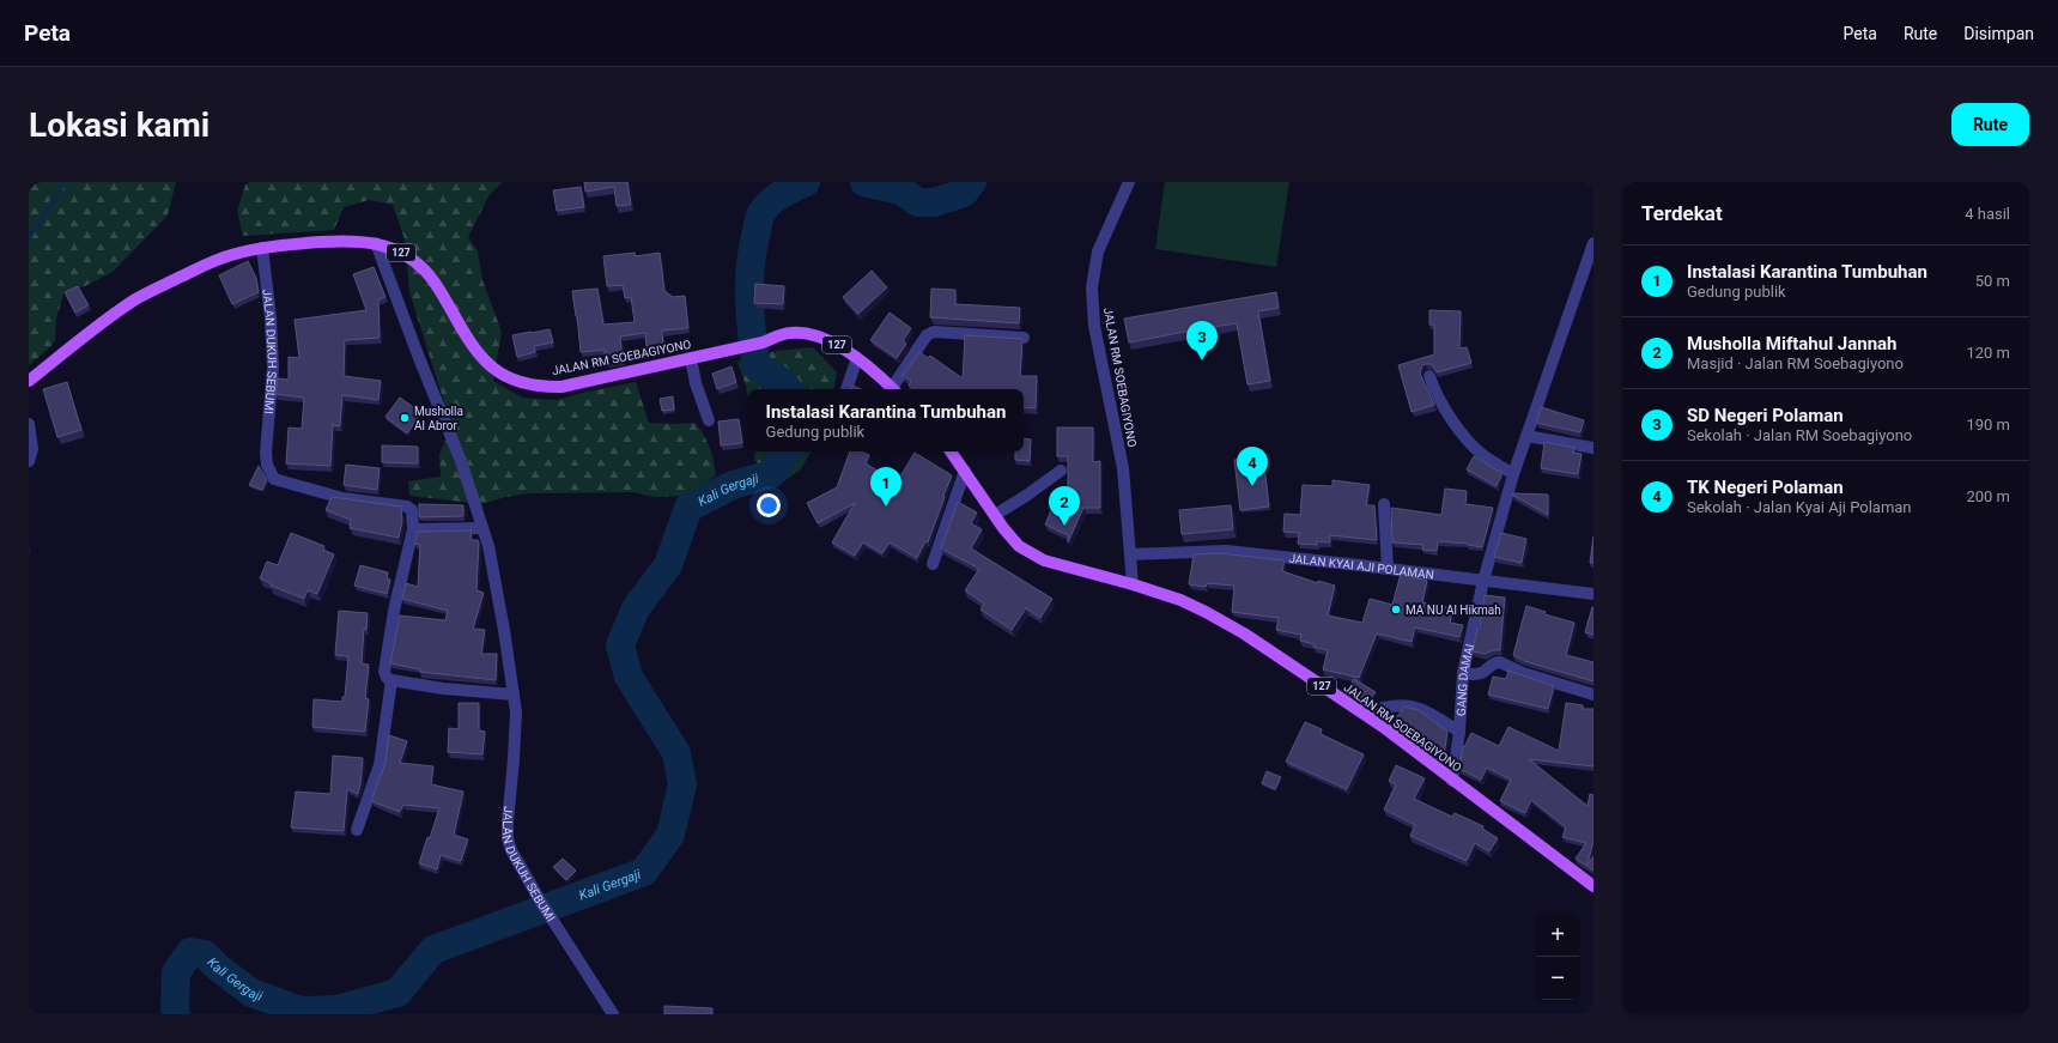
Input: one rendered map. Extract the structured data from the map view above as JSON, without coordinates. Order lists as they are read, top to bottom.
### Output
{
  "streets": {
    "main road": ["127", "JALAN RM SOEBAGIYONO"],
    "street": ["JALAN DUKUH SEBUMI", "JALAN KYAI AJI POLAMAN", "GANG DAMAI"]
  },
  "crossings": [
    ["JALAN DUKUH SEBUMI", "JALAN RM SOEBAGIYONO"],
    ["JALAN RM SOEBAGIYONO", "JALAN KYAI AJI POLAMAN"],
    ["JALAN RM SOEBAGIYONO", "GANG DAMAI"],
    ["JALAN KYAI AJI POLAMAN", "GANG DAMAI"]
  ],
  "water": ["Kali Gergaji"],
  "places": ["Musholla Al Abror", "MA NU Al Hikmah"],
  "page": {
    "header": "Peta",
    "nav": ["Peta", "Rute", "Disimpan"],
    "buttons": "Rute",
    "title": "Lokasi kami",
    "heading": ["Terdekat", "4 hasil"],
    "list": [
      {
        "mark": "1",
        "name": "Instalasi Karantina Tumbuhan",
        "note": "Gedung publik",
        "value": "50 m"
      },
      {
        "mark": "2",
        "name": "Musholla Miftahul Jannah",
        "note": "Masjid · Jalan RM Soebagiyono",
        "value": "120 m"
      },
      {
        "mark": "3",
        "name": "SD Negeri Polaman",
        "note": "Sekolah · Jalan RM Soebagiyono",
        "value": "190 m"
      },
      {
        "mark": "4",
        "name": "TK Negeri Polaman",
        "note": "Sekolah · Jalan Kyai Aji Polaman",
        "value": "200 m"
      }
    ],
    "pins": [
      "3",
      "4",
      "1",
      "2"
    ],
    "popup": ["Instalasi Karantina Tumbuhan", "Gedung publik"],
    "map_buttons": ["+", "−"]
  }
}
